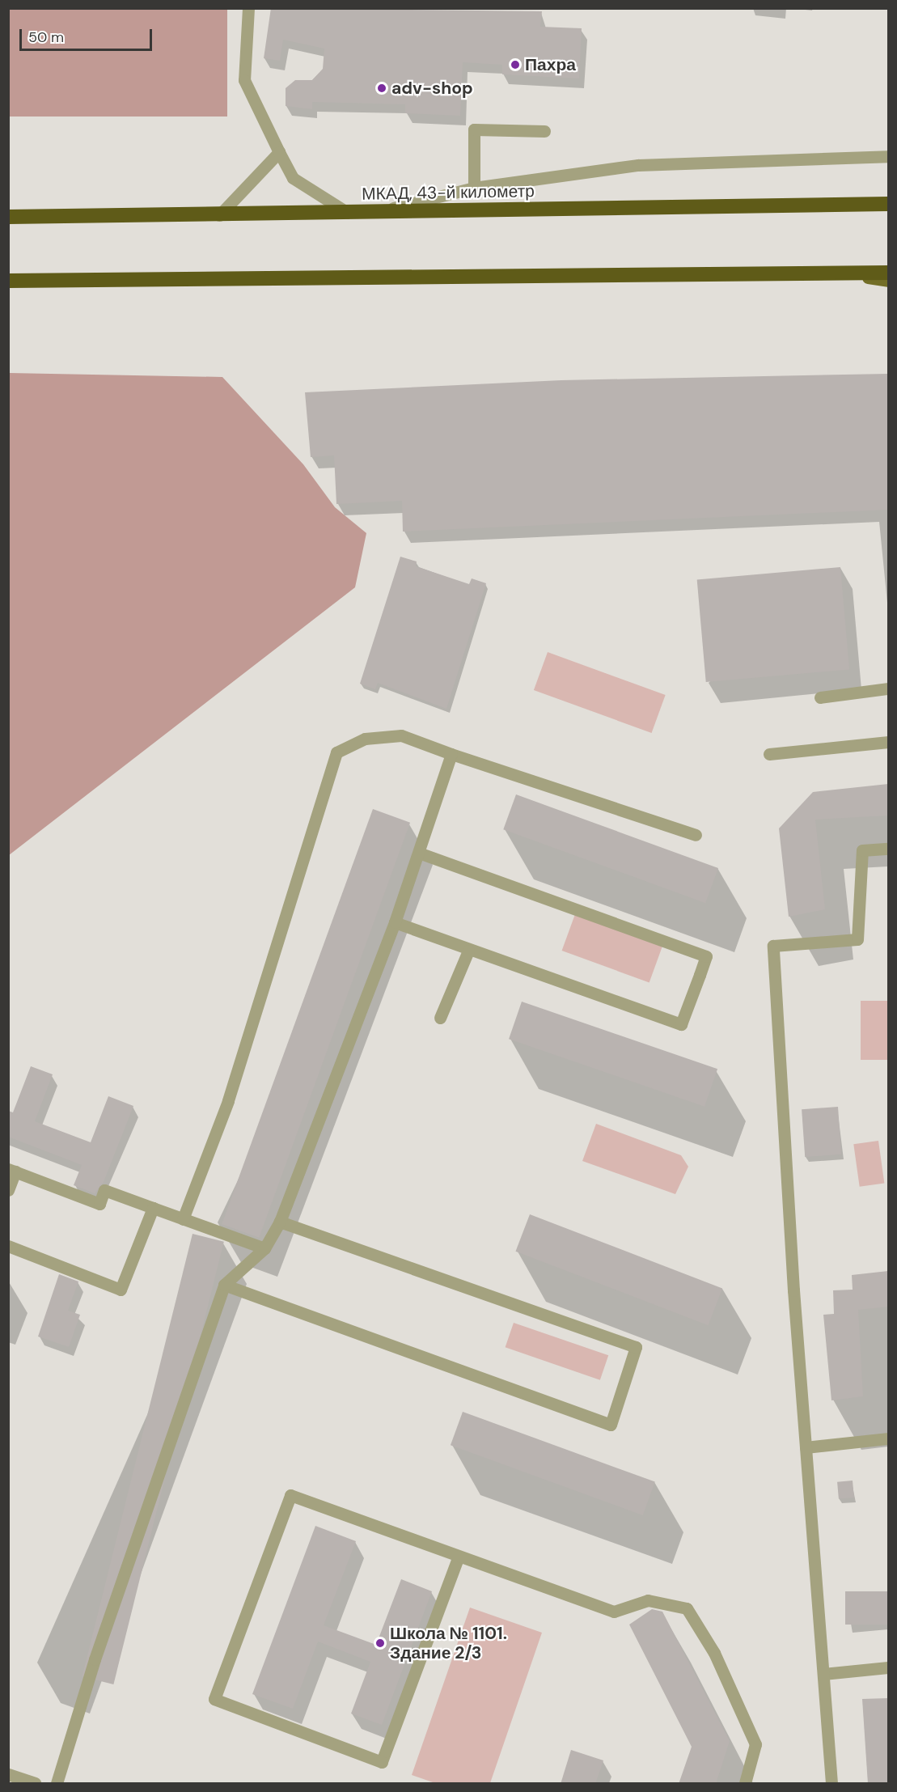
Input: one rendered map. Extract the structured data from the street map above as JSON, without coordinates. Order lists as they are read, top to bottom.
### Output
{
  "streets": {
    "highway": ["МКАД, 43-й километр"]
  },
  "places": ["Пахра", "adv-shop", "Школа № 1101. Здание 2/3"],
  "scale_bar": "50 m"
}
